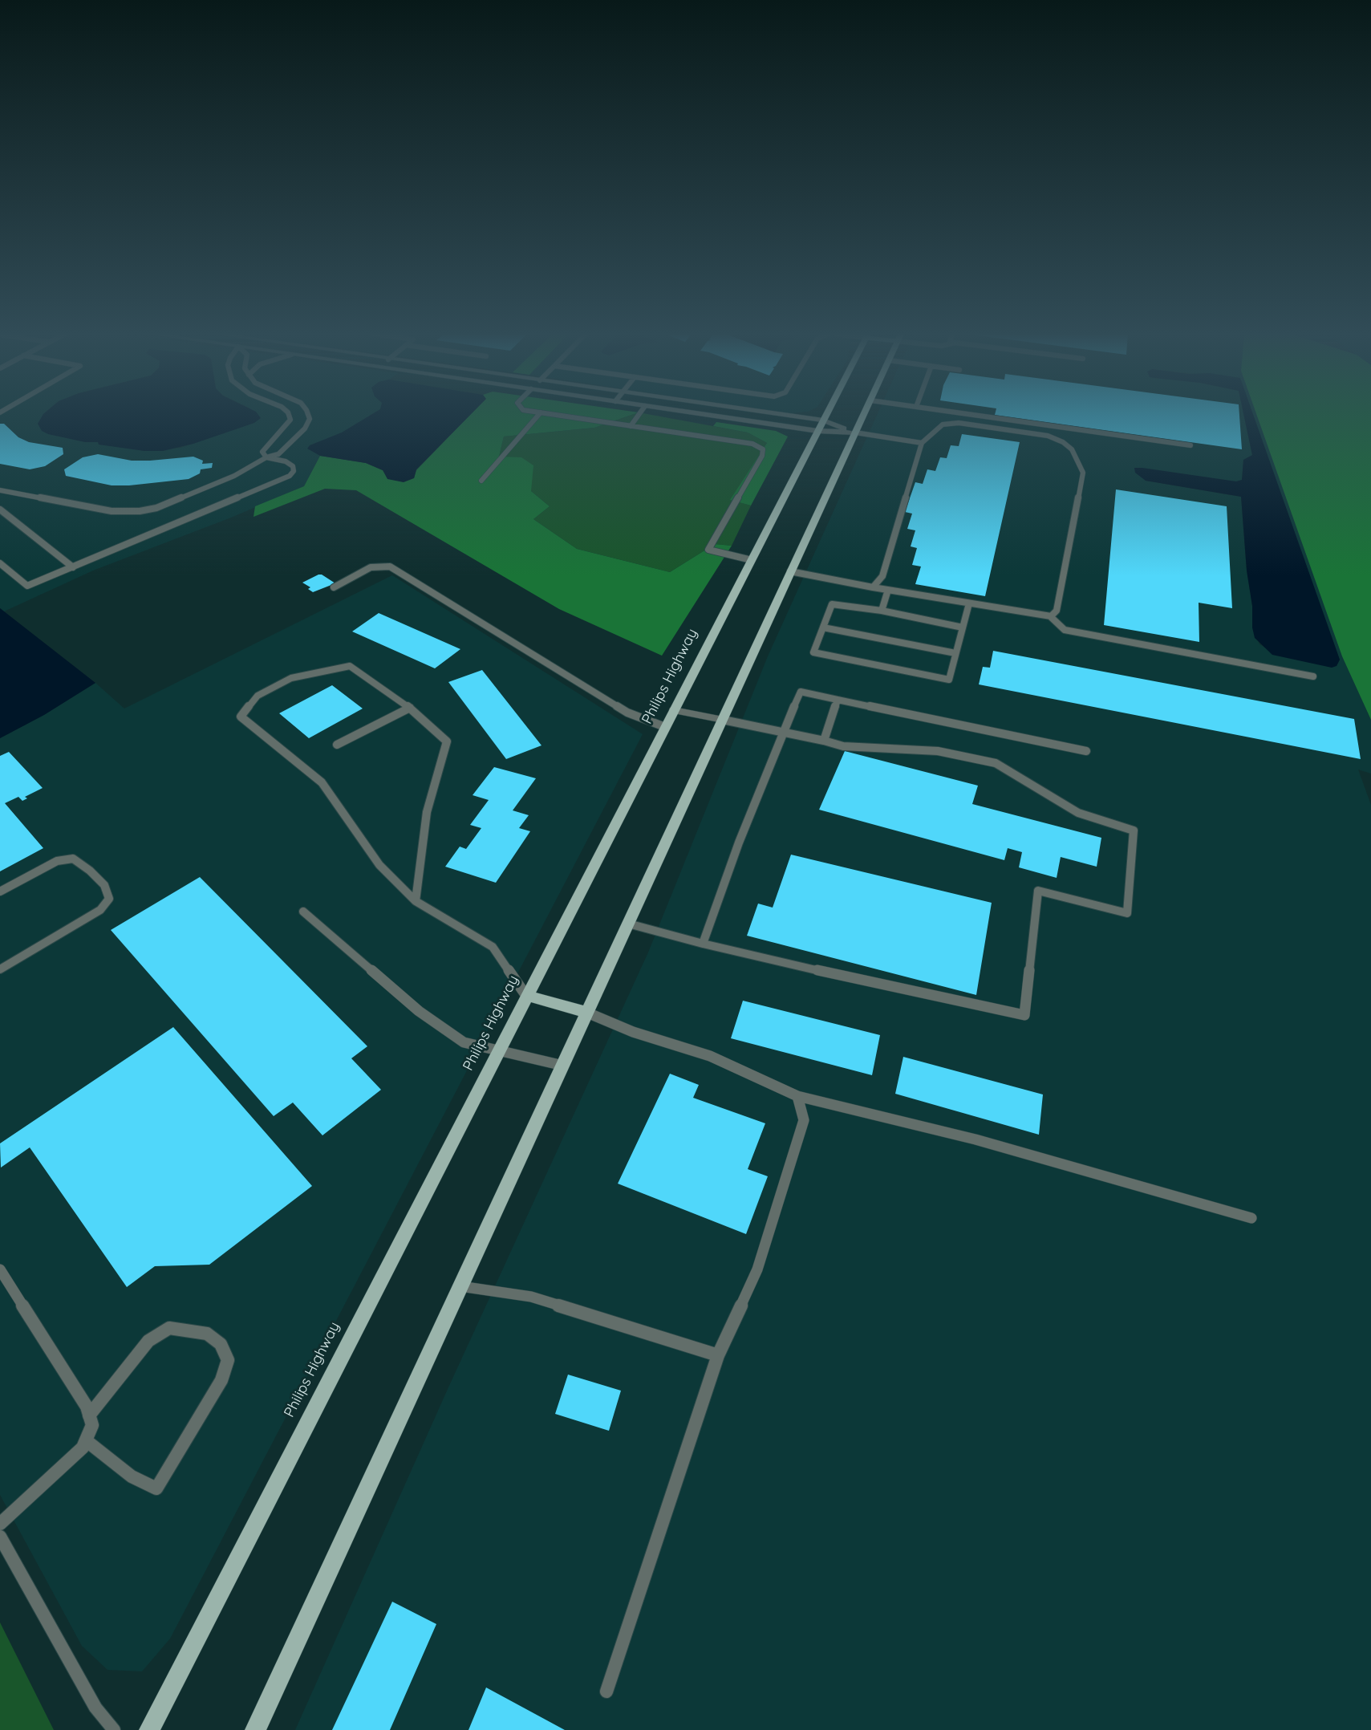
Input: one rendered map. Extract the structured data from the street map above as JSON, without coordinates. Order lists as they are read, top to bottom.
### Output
{
  "streets": {
    "main road": ["Philips Highway"]
  }
}
